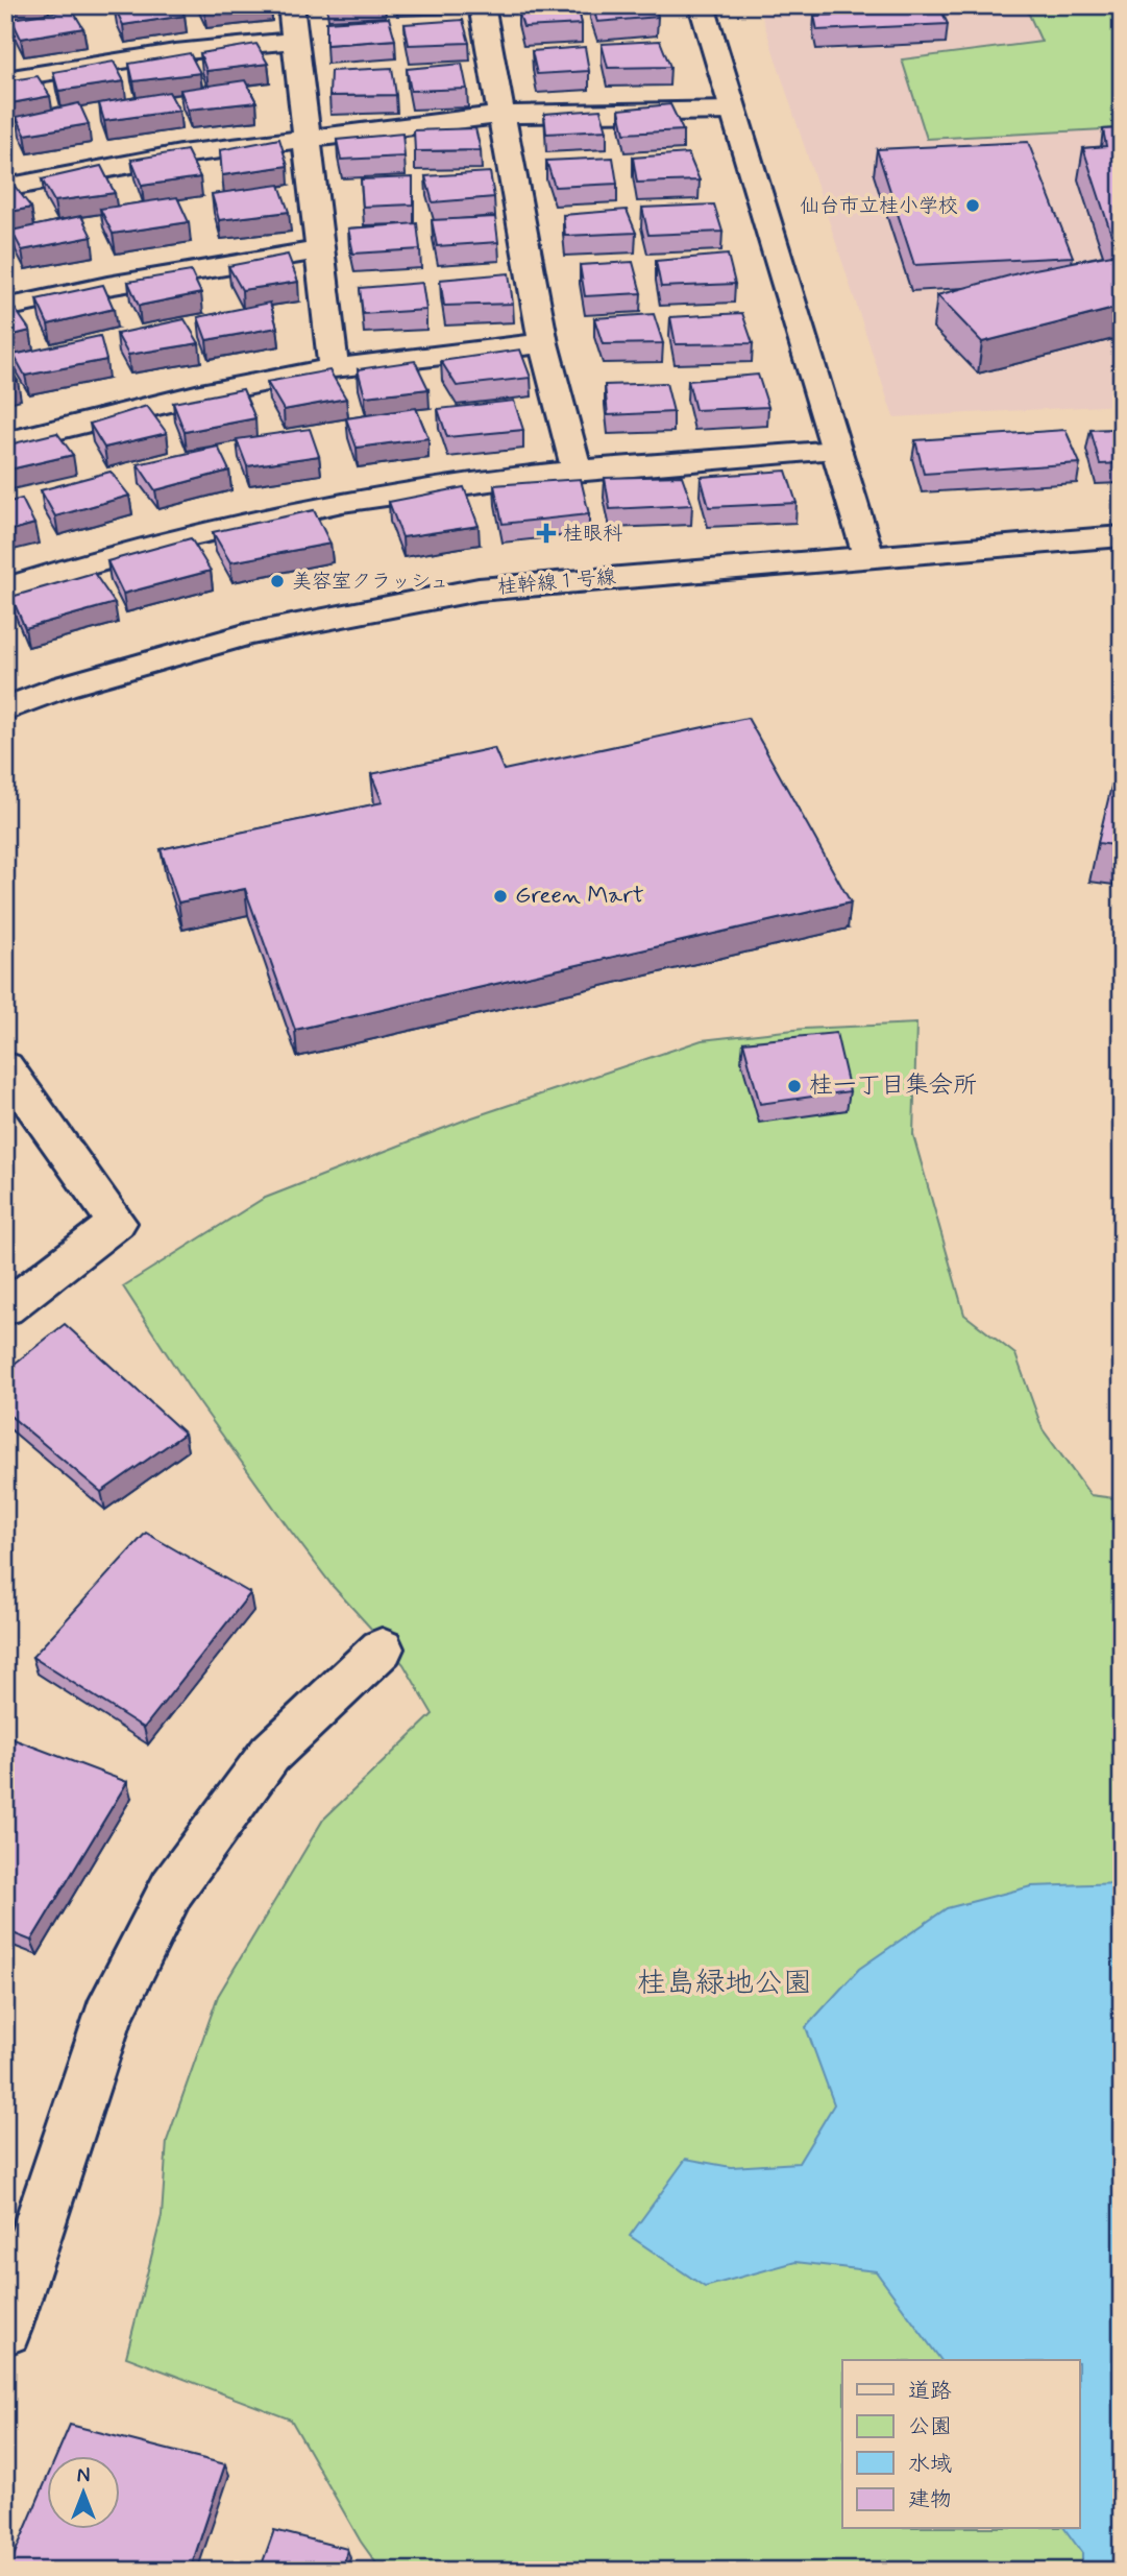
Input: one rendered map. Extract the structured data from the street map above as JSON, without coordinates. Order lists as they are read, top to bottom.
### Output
{
  "streets": {
    "street": ["桂幹線１号線"]
  },
  "parks": ["桂島緑地公園"],
  "places": {
    "other": [
      "仙台市立桂小学校",
      "美容室クラッシュ",
      "Green Mart",
      "桂一丁目集会所"
    ],
    "health": ["桂眼科"]
  },
  "legend": [
    "道路",
    "公園",
    "水域",
    "建物"
  ],
  "north": "top"
}
